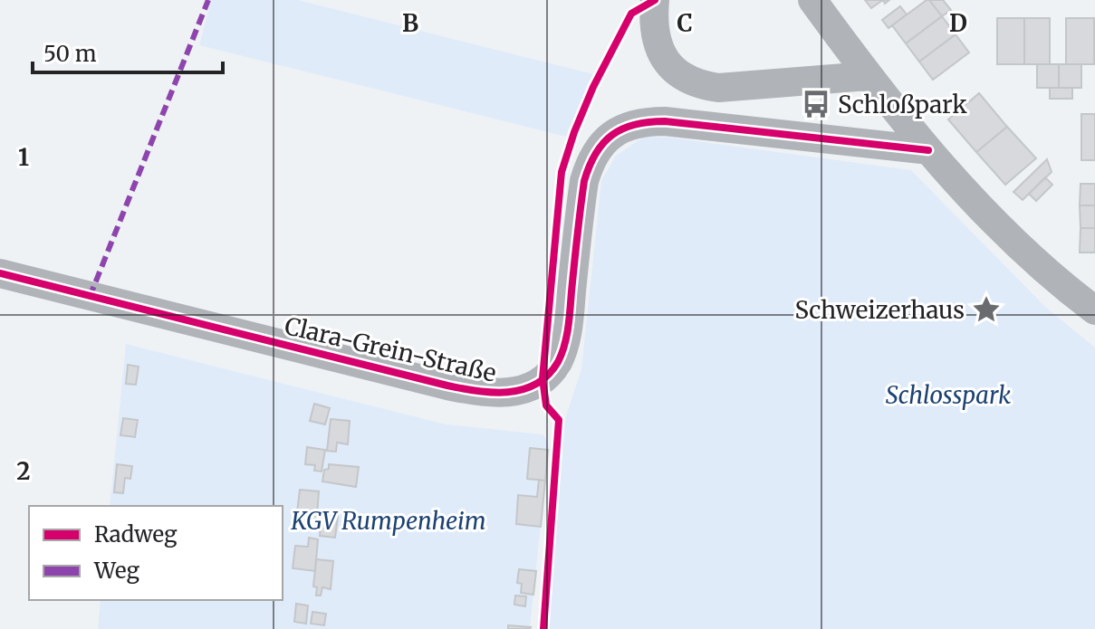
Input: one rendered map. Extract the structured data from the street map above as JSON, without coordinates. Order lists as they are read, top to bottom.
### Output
{
  "streets": {
    "street": ["Clara-Grein-Straße"]
  },
  "parks": ["Schlosspark", "KGV Rumpenheim"],
  "places": {
    "bus stop": ["Schloßpark"],
    "place": ["Schweizerhaus"]
  },
  "legend": ["Radweg", "Weg"],
  "scale_bar": "50 m",
  "grid": {
    "columns": ["B", "C", "D"],
    "rows": ["1", "2"]
  }
}
